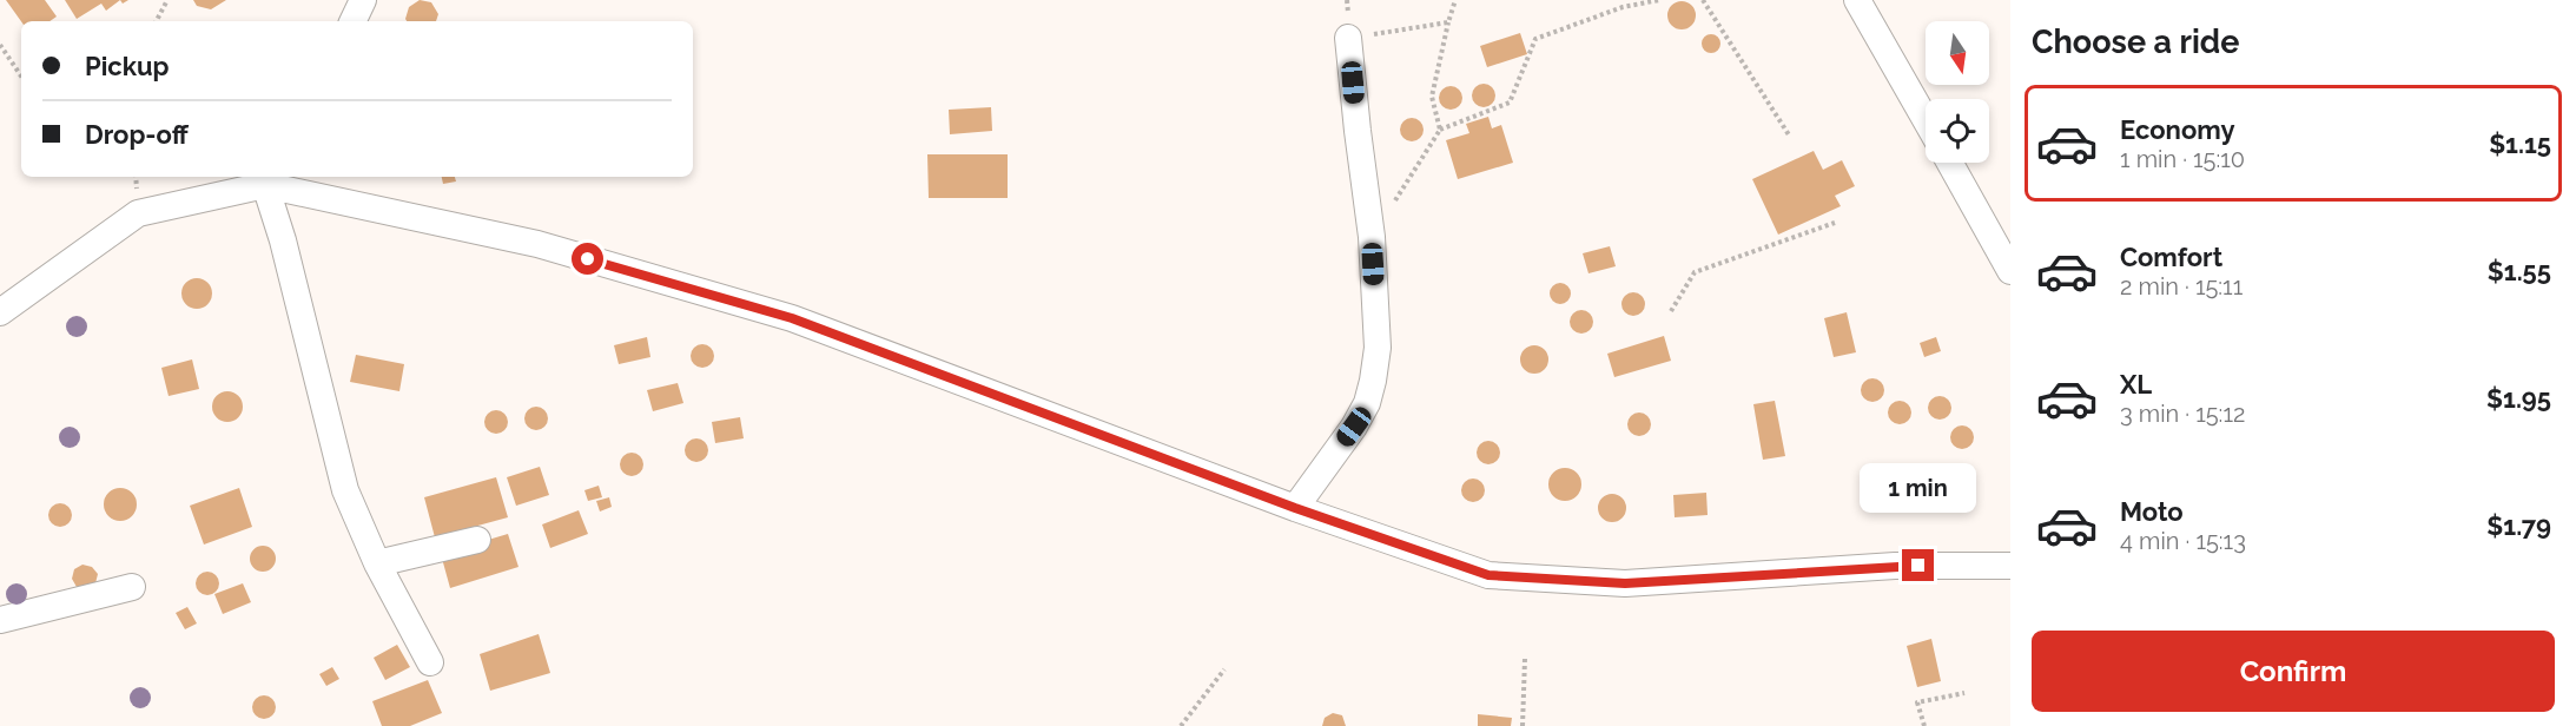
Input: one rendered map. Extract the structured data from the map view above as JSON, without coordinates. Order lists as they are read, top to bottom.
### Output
{
  "north": "bottom",
  "page": {
    "heading": "Choose a ride",
    "banner": ["Pickup", "Drop-off"],
    "list": [
      {
        "name": "Economy",
        "note": "1 min · 15:10",
        "value": "$1.15"
      },
      {
        "name": "Comfort",
        "note": "2 min · 15:11",
        "value": "$1.55"
      },
      {
        "name": "XL",
        "note": "3 min · 15:12",
        "value": "$1.95"
      },
      {
        "name": "Moto",
        "note": "4 min · 15:13",
        "value": "$1.79"
      }
    ],
    "bubble": "1 min",
    "buttons": "Confirm"
  }
}
